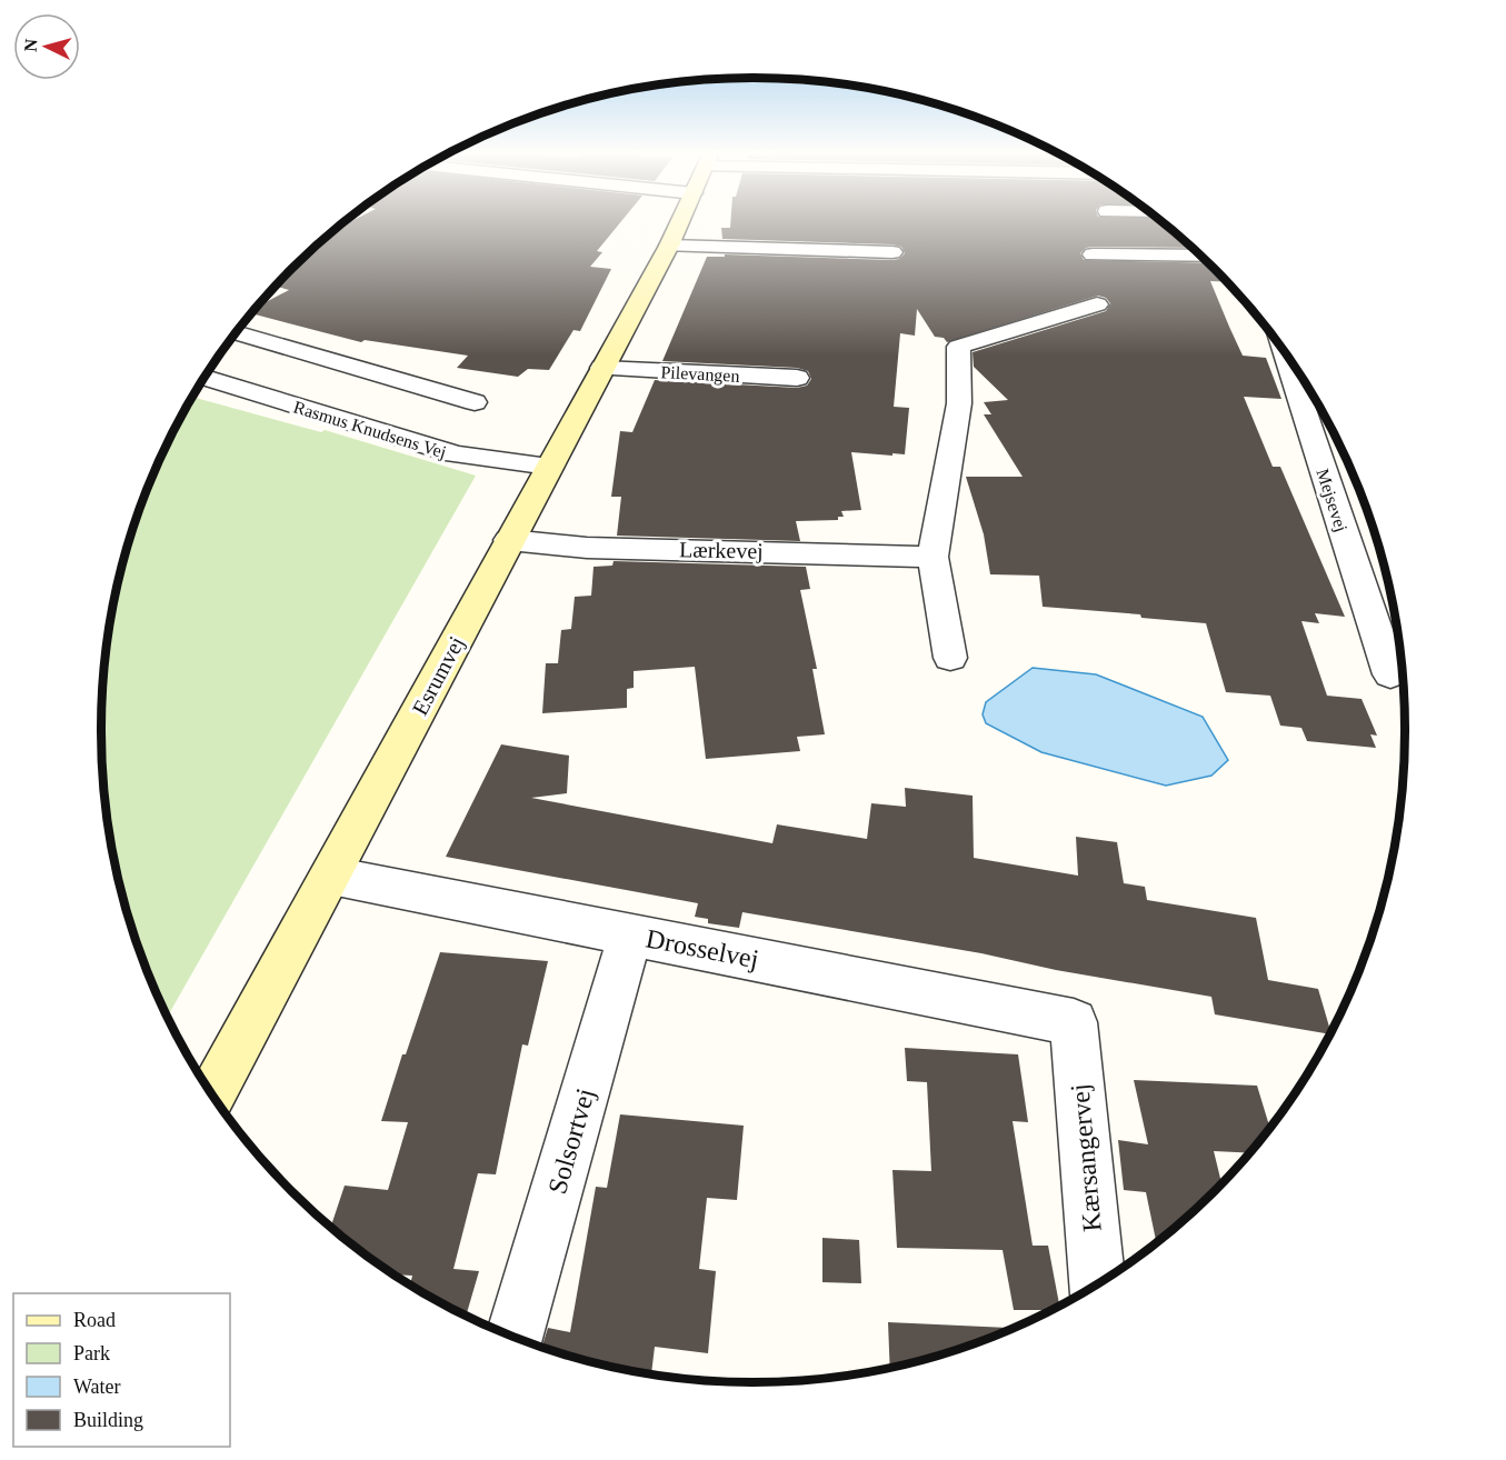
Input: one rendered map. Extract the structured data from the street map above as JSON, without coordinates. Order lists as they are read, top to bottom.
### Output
{
  "streets": {
    "main road": ["Esrumvej"],
    "street": [
      "Pilevangen",
      "Rasmus Knudsens Vej",
      "Mejsevej",
      "Lærkevej",
      "Drosselvej",
      "Solsortvej",
      "Kærsangervej"
    ]
  },
  "crossings": [
    ["Pilevangen", "Esrumvej"],
    ["Rasmus Knudsens Vej", "Esrumvej"],
    ["Lærkevej", "Esrumvej"],
    ["Esrumvej", "Drosselvej"],
    ["Drosselvej", "Solsortvej"],
    ["Drosselvej", "Kærsangervej"]
  ],
  "legend": [
    "Road",
    "Park",
    "Water",
    "Building"
  ],
  "north": "left"
}
